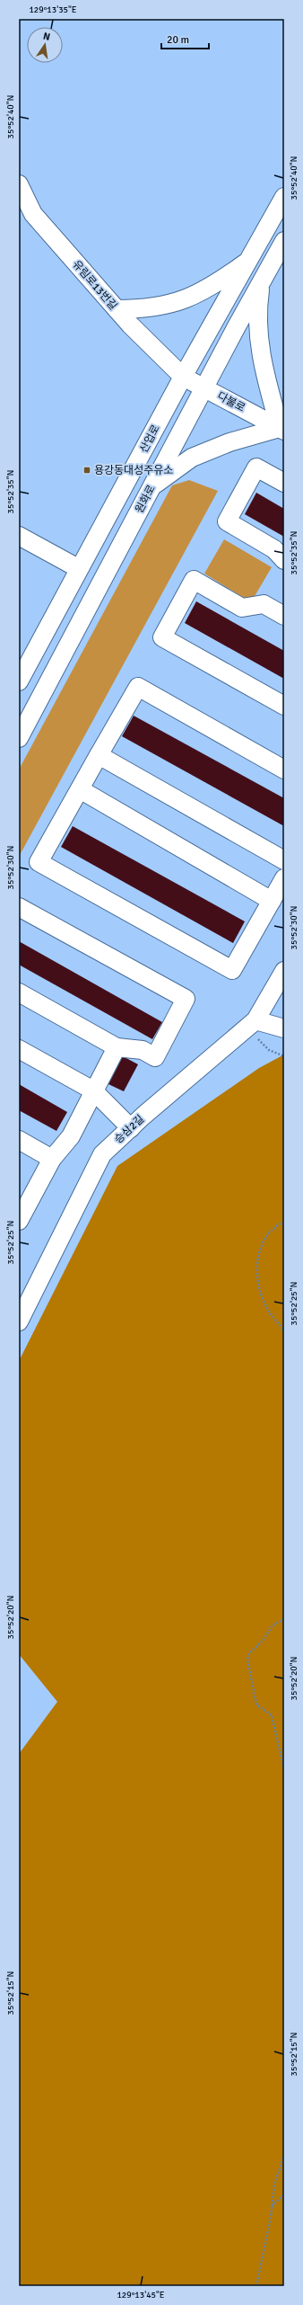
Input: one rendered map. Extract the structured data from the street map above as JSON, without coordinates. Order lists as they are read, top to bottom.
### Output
{
  "streets": {
    "street": [
      "유림로13번길",
      "다불로",
      "산업로",
      "원화로",
      "승삼2길"
    ]
  },
  "crossings": [
    ["유림로13번길", "다불로"],
    ["유림로13번길", "산업로"],
    ["다불로", "산업로"],
    ["다불로", "원화로"]
  ],
  "places": {
    "transit": ["용강동대성주유소"]
  },
  "scale_bar": "20 m",
  "north": "top",
  "coordinates": [
    "129°13'35\"E",
    "35°52'40\"N",
    "35°52'35\"N",
    "35°52'30\"N",
    "35°52'25\"N",
    "35°52'20\"N",
    "35°52'15\"N",
    "129°13'45\"E"
  ]
}
